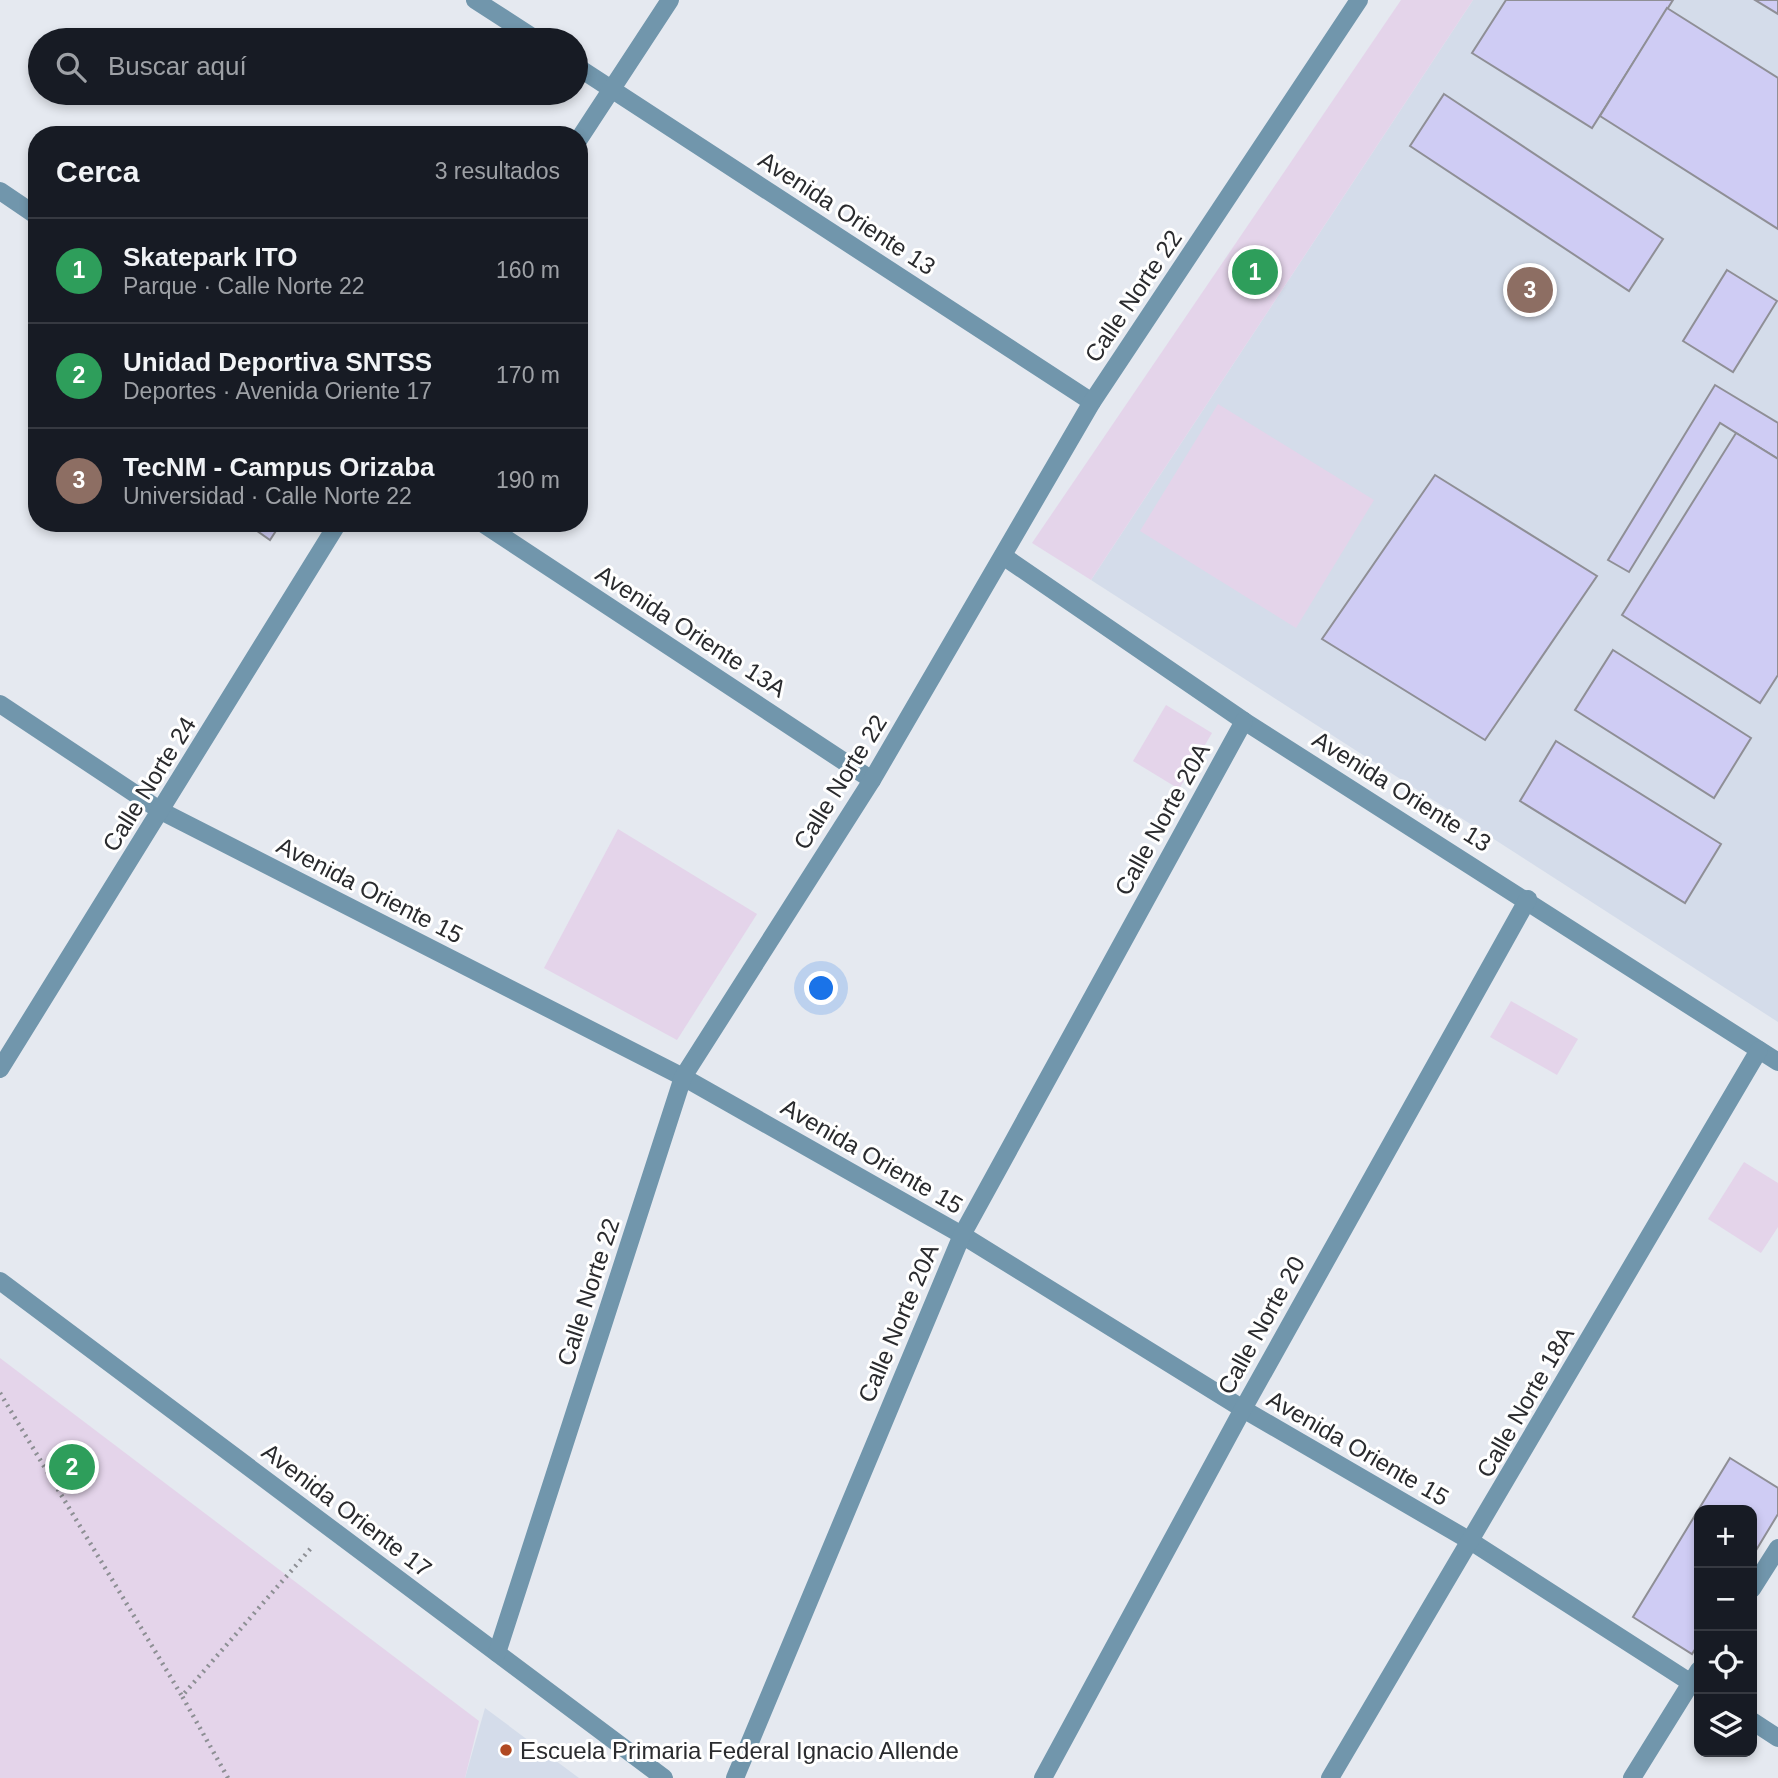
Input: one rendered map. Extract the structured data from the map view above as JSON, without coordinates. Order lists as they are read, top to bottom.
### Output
{
  "streets": {
    "street": [
      "Avenida Oriente 13",
      "Calle Norte 22",
      "Avenida Oriente 13A",
      "Calle Norte 24",
      "Calle Norte 20A",
      "Avenida Oriente 15",
      "Calle Norte 20",
      "Calle Norte 18A",
      "Avenida Oriente 17"
    ]
  },
  "crossings": [
    ["Avenida Oriente 13", "Calle Norte 22"],
    ["Avenida Oriente 13", "Calle Norte 20A"],
    ["Avenida Oriente 13", "Calle Norte 20"],
    ["Avenida Oriente 13", "Calle Norte 18A"],
    ["Calle Norte 22", "Avenida Oriente 13A"],
    ["Calle Norte 22", "Avenida Oriente 15"],
    ["Calle Norte 22", "Avenida Oriente 17"],
    ["Calle Norte 24", "Avenida Oriente 15"],
    ["Calle Norte 20A", "Avenida Oriente 15"],
    ["Avenida Oriente 15", "Calle Norte 20"],
    ["Avenida Oriente 15", "Calle Norte 18A"]
  ],
  "places": ["Escuela Primaria Federal Ignacio Allende"],
  "page": {
    "search": "Buscar aquí",
    "heading": ["Cerca", "3 resultados"],
    "list": [
      {
        "mark": "1",
        "name": "Skatepark ITO",
        "note": "Parque · Calle Norte 22",
        "value": "160 m"
      },
      {
        "mark": "2",
        "name": "Unidad Deportiva SNTSS",
        "note": "Deportes · Avenida Oriente 17",
        "value": "170 m"
      },
      {
        "mark": "3",
        "name": "TecNM - Campus Orizaba",
        "note": "Universidad · Calle Norte 22",
        "value": "190 m"
      }
    ],
    "pins": ["1", "3", "2"],
    "map_buttons": ["+", "−"]
  }
}
